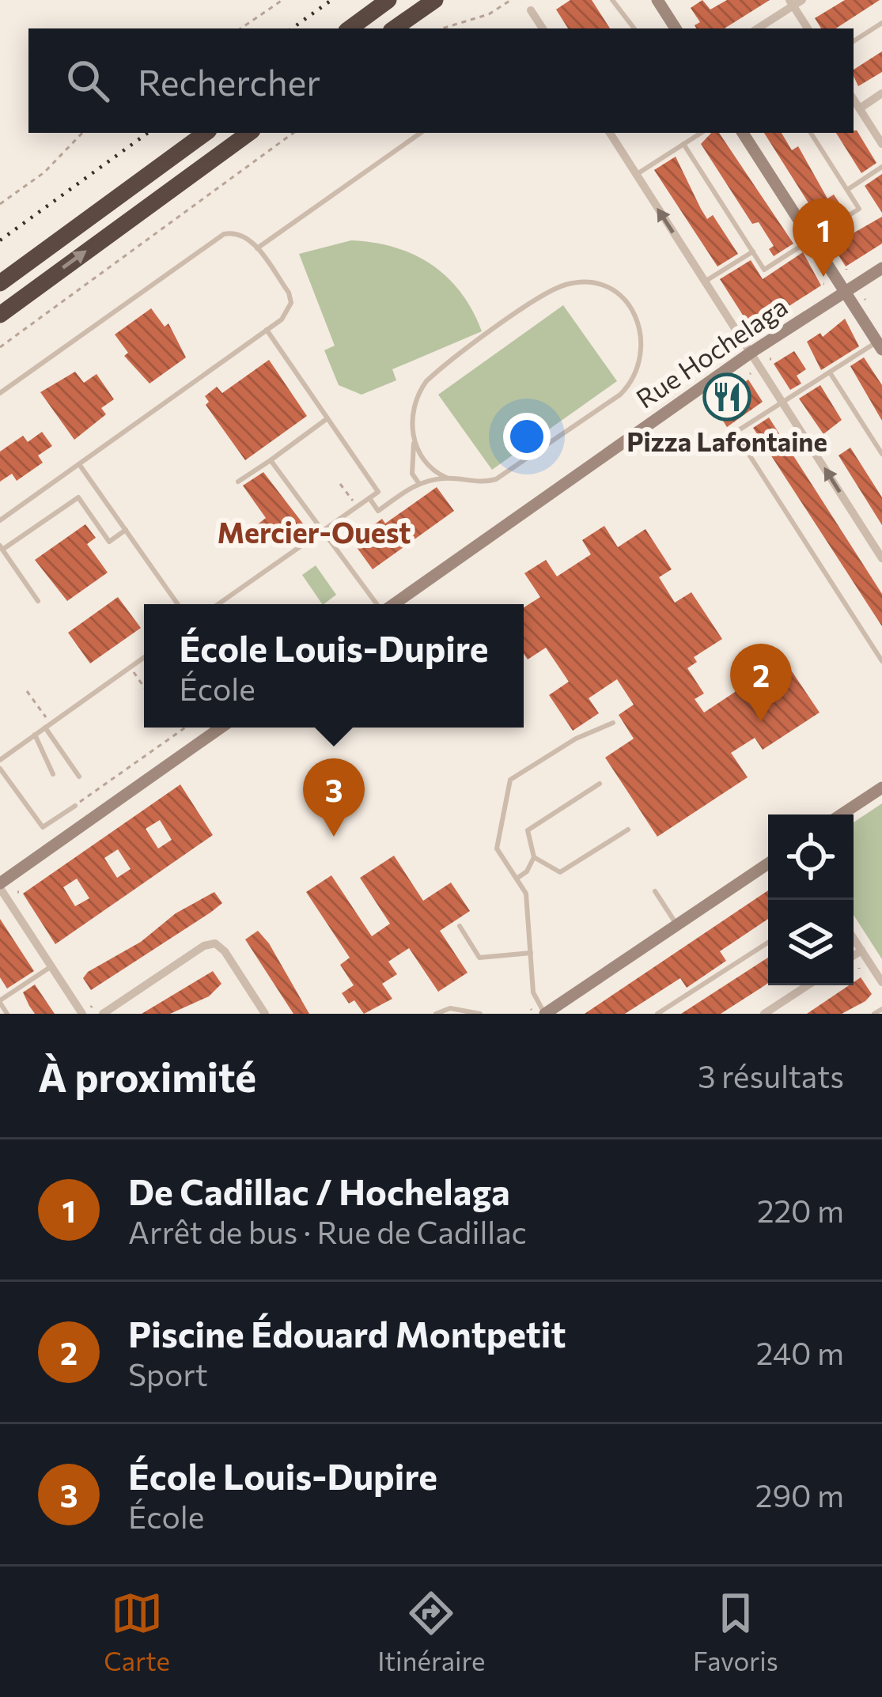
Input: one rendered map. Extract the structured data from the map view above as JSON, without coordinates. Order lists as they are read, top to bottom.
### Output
{
  "streets": {
    "main road": ["Rue Hochelaga"]
  },
  "districts": ["Mercier-Ouest"],
  "places": {
    "restaurant": ["Pizza Lafontaine"]
  },
  "page": {
    "search": "Rechercher",
    "pins": ["1", "2", "3"],
    "popup": ["École Louis-Dupire", "École"],
    "heading": ["À proximité", "3 résultats"],
    "list": [
      {
        "mark": "1",
        "name": "De Cadillac / Hochelaga",
        "note": "Arrêt de bus · Rue de Cadillac",
        "value": "220 m"
      },
      {
        "mark": "2",
        "name": "Piscine Édouard Montpetit",
        "note": "Sport",
        "value": "240 m"
      },
      {
        "mark": "3",
        "name": "École Louis-Dupire",
        "note": "École",
        "value": "290 m"
      }
    ],
    "nav": ["Carte", "Itinéraire", "Favoris"]
  }
}
